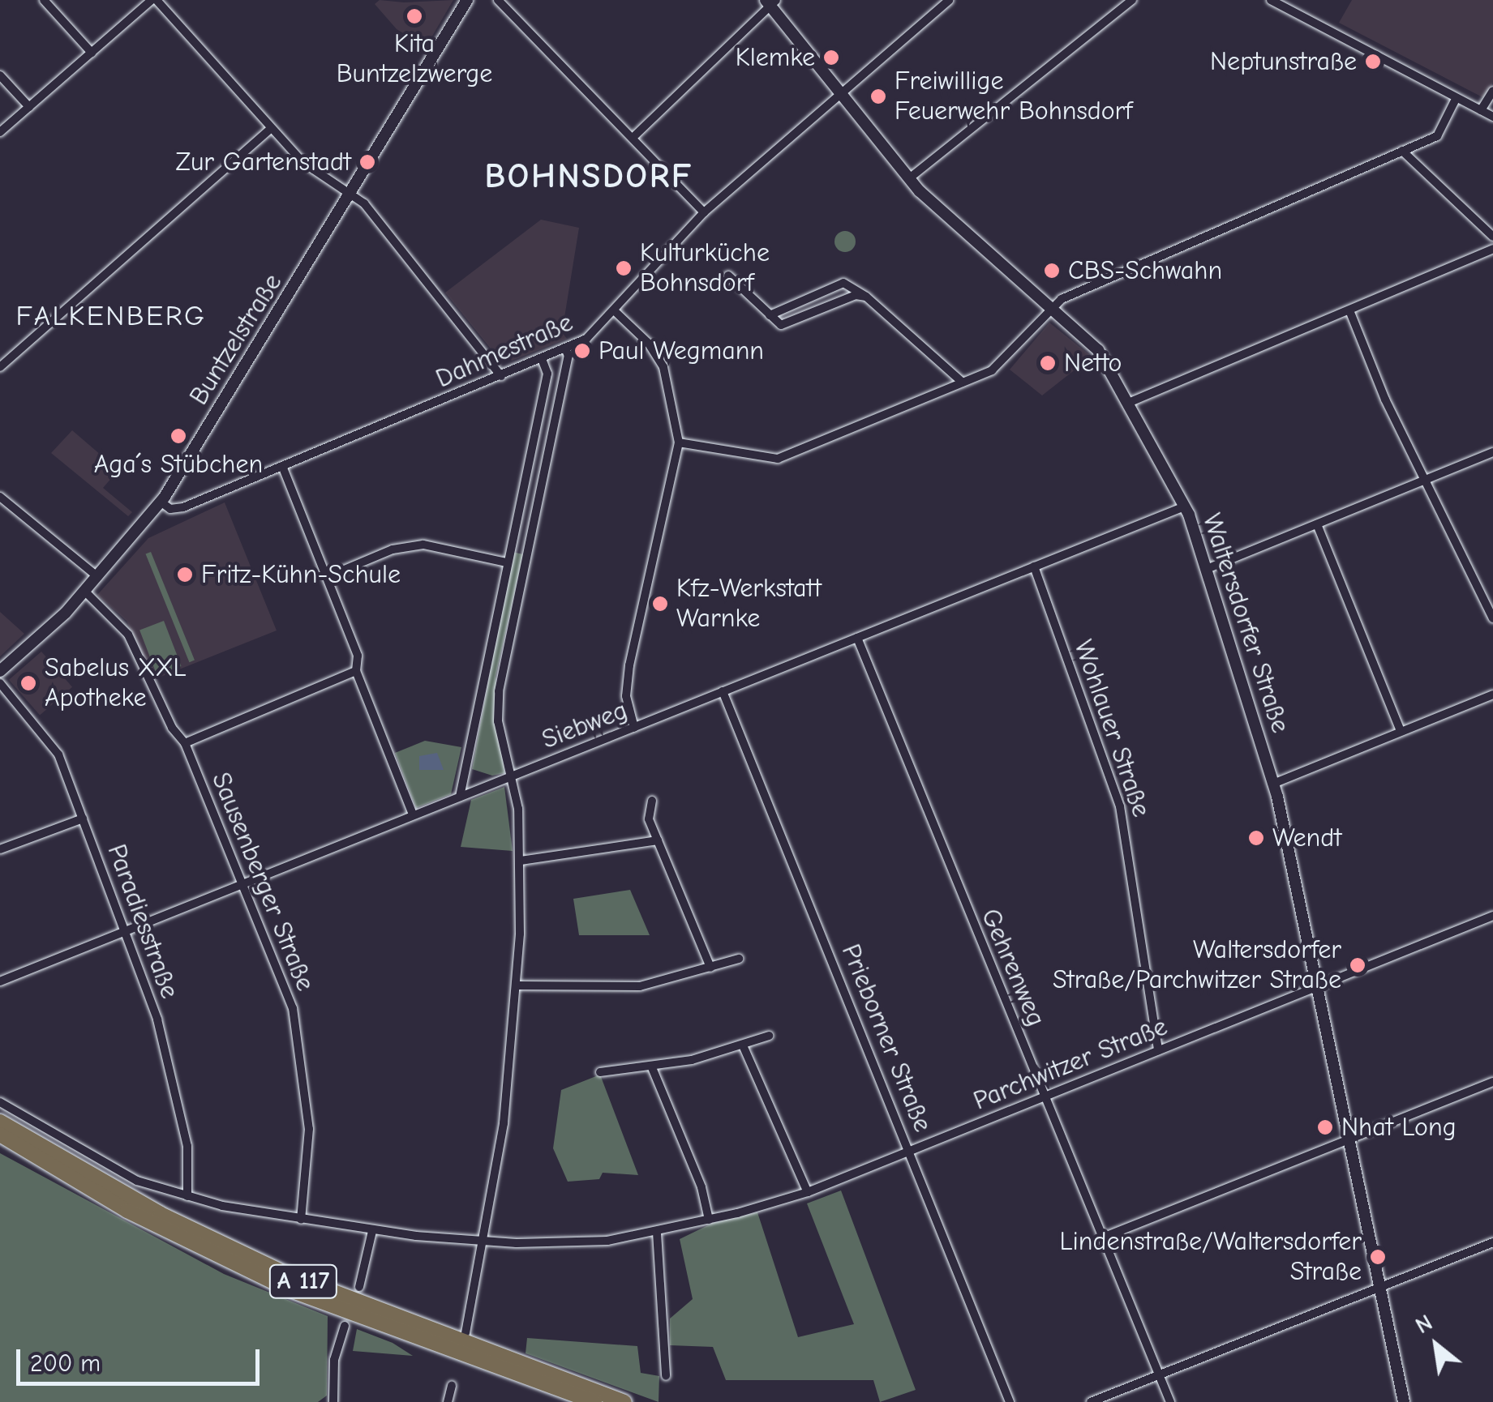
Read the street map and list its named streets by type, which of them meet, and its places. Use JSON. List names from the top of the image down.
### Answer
{
  "streets": {
    "highway": ["A 117"],
    "street": [
      "Buntzelstraße",
      "Dahmestraße",
      "Waltersdorfer Straße",
      "Siebweg",
      "Wohlauer Straße",
      "Sausenberger Straße",
      "Paradiesstraße",
      "Gehrenweg",
      "Prieborner Straße",
      "Parchwitzer Straße"
    ]
  },
  "crossings": [
    ["Buntzelstraße", "Dahmestraße"],
    ["Buntzelstraße", "Sausenberger Straße"],
    ["Dahmestraße", "Waltersdorfer Straße"],
    ["Waltersdorfer Straße", "Siebweg"],
    ["Waltersdorfer Straße", "Parchwitzer Straße"],
    ["Siebweg", "Wohlauer Straße"],
    ["Siebweg", "Sausenberger Straße"],
    ["Siebweg", "Paradiesstraße"],
    ["Siebweg", "Gehrenweg"],
    ["Siebweg", "Prieborner Straße"],
    ["Wohlauer Straße", "Parchwitzer Straße"],
    ["Sausenberger Straße", "Parchwitzer Straße"],
    ["Paradiesstraße", "Parchwitzer Straße"],
    ["Gehrenweg", "Parchwitzer Straße"],
    ["Prieborner Straße", "Parchwitzer Straße"]
  ],
  "districts": ["BOHNSDORF", "FALKENBERG"],
  "places": [
    "Kita Buntzelzwerge",
    "Klemke",
    "Neptunstraße",
    "Freiwillige Feuerwehr Bohnsdorf",
    "Zur Gartenstadt",
    "Kulturküche Bohnsdorf",
    "CBS-Schwahn",
    "Paul Wegmann",
    "Netto",
    "Aga´s Stübchen",
    "Fritz-Kühn-Schule",
    "Kfz-Werkstatt Warnke",
    "Sabelus XXL Apotheke",
    "Wendt",
    "Waltersdorfer Straße/Parchwitzer Straße",
    "Nhat Long",
    "Lindenstraße/Waltersdorfer Straße"
  ],
  "scale_bar": "200 m",
  "north": "top left"
}
